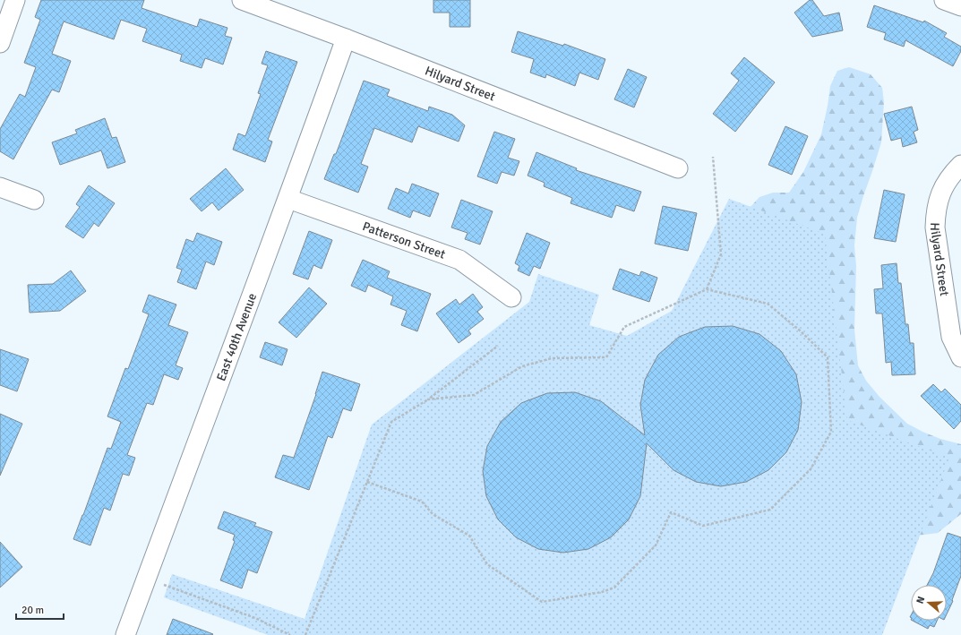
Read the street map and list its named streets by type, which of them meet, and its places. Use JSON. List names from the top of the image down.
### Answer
{
  "streets": {
    "street": ["Hilyard Street", "Patterson Street", "East 40th Avenue"]
  },
  "crossings": [
    ["Hilyard Street", "East 40th Avenue"],
    ["Patterson Street", "East 40th Avenue"]
  ],
  "scale_bar": "20 m",
  "north": "left"
}
